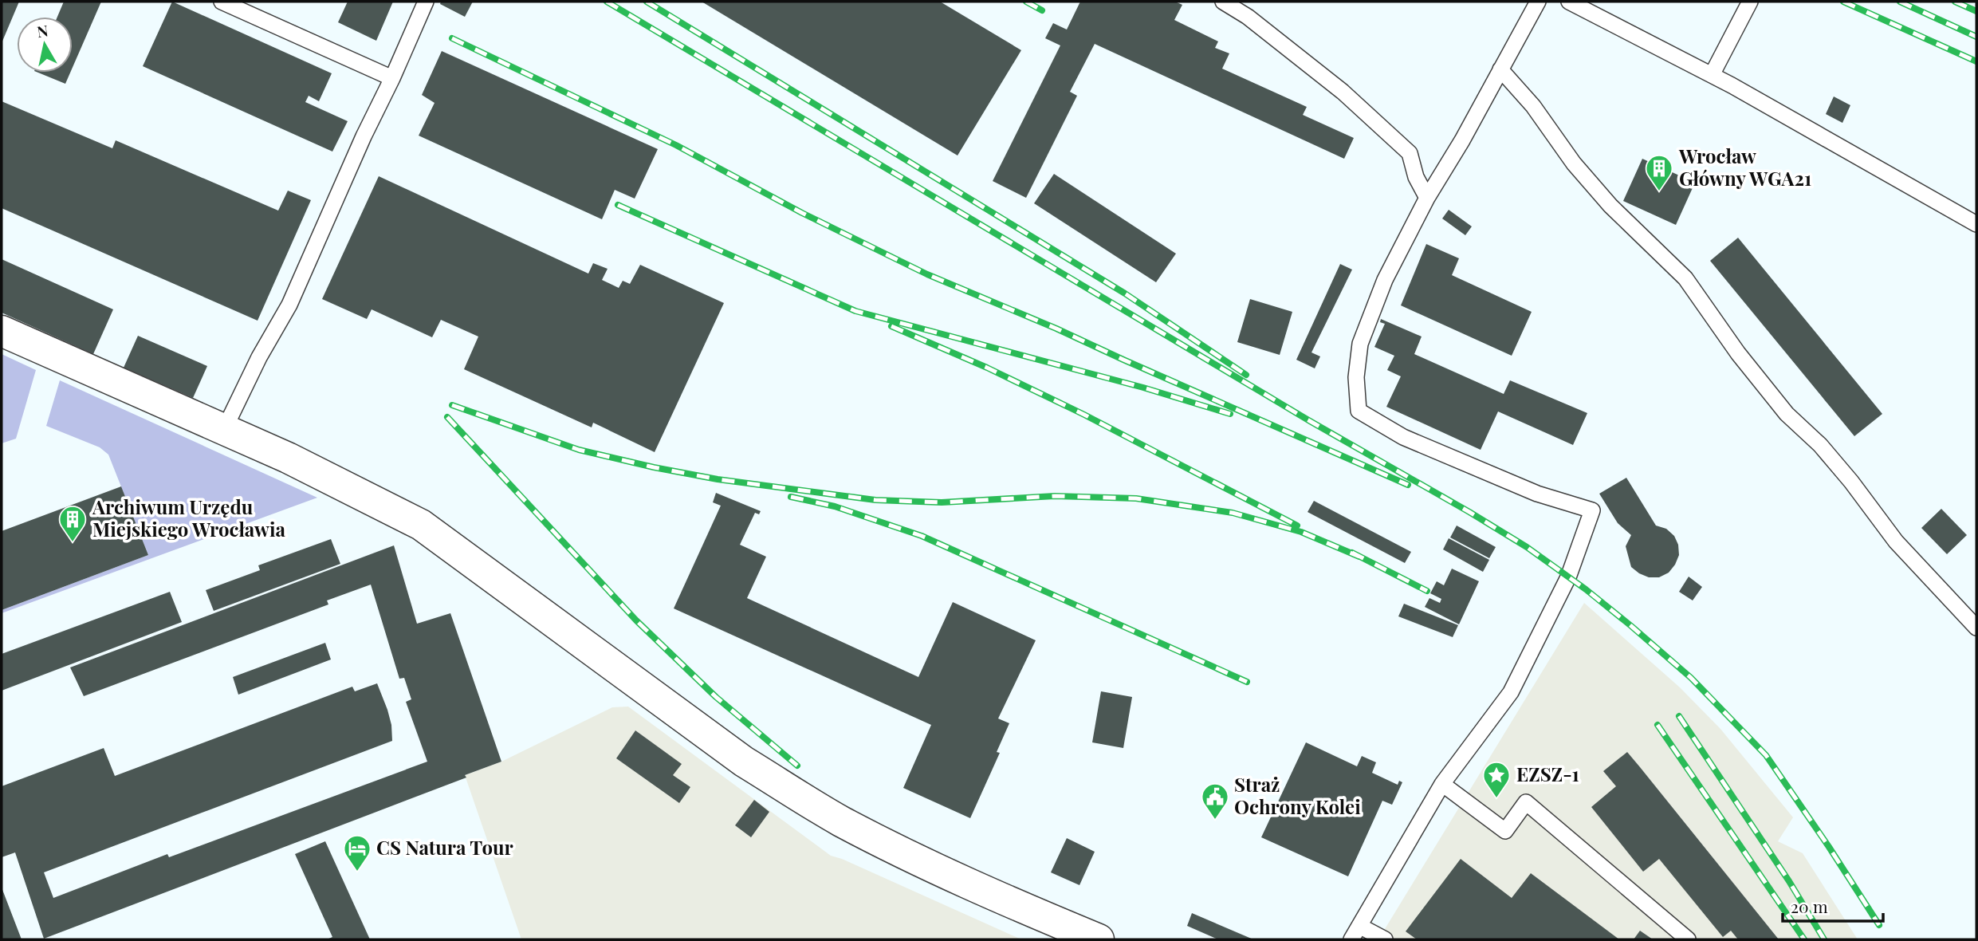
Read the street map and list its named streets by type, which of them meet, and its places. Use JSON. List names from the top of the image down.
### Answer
{
  "places": {
    "building": ["Wrocław Główny WGA21", "Archiwum Urzędu Miejskiego Wrocławia"],
    "place": ["EZSZ-1"],
    "public building": ["Straż Ochrony Kolei"],
    "hotel": ["CS Natura Tour"]
  },
  "scale_bar": "20 m",
  "north": "top"
}
